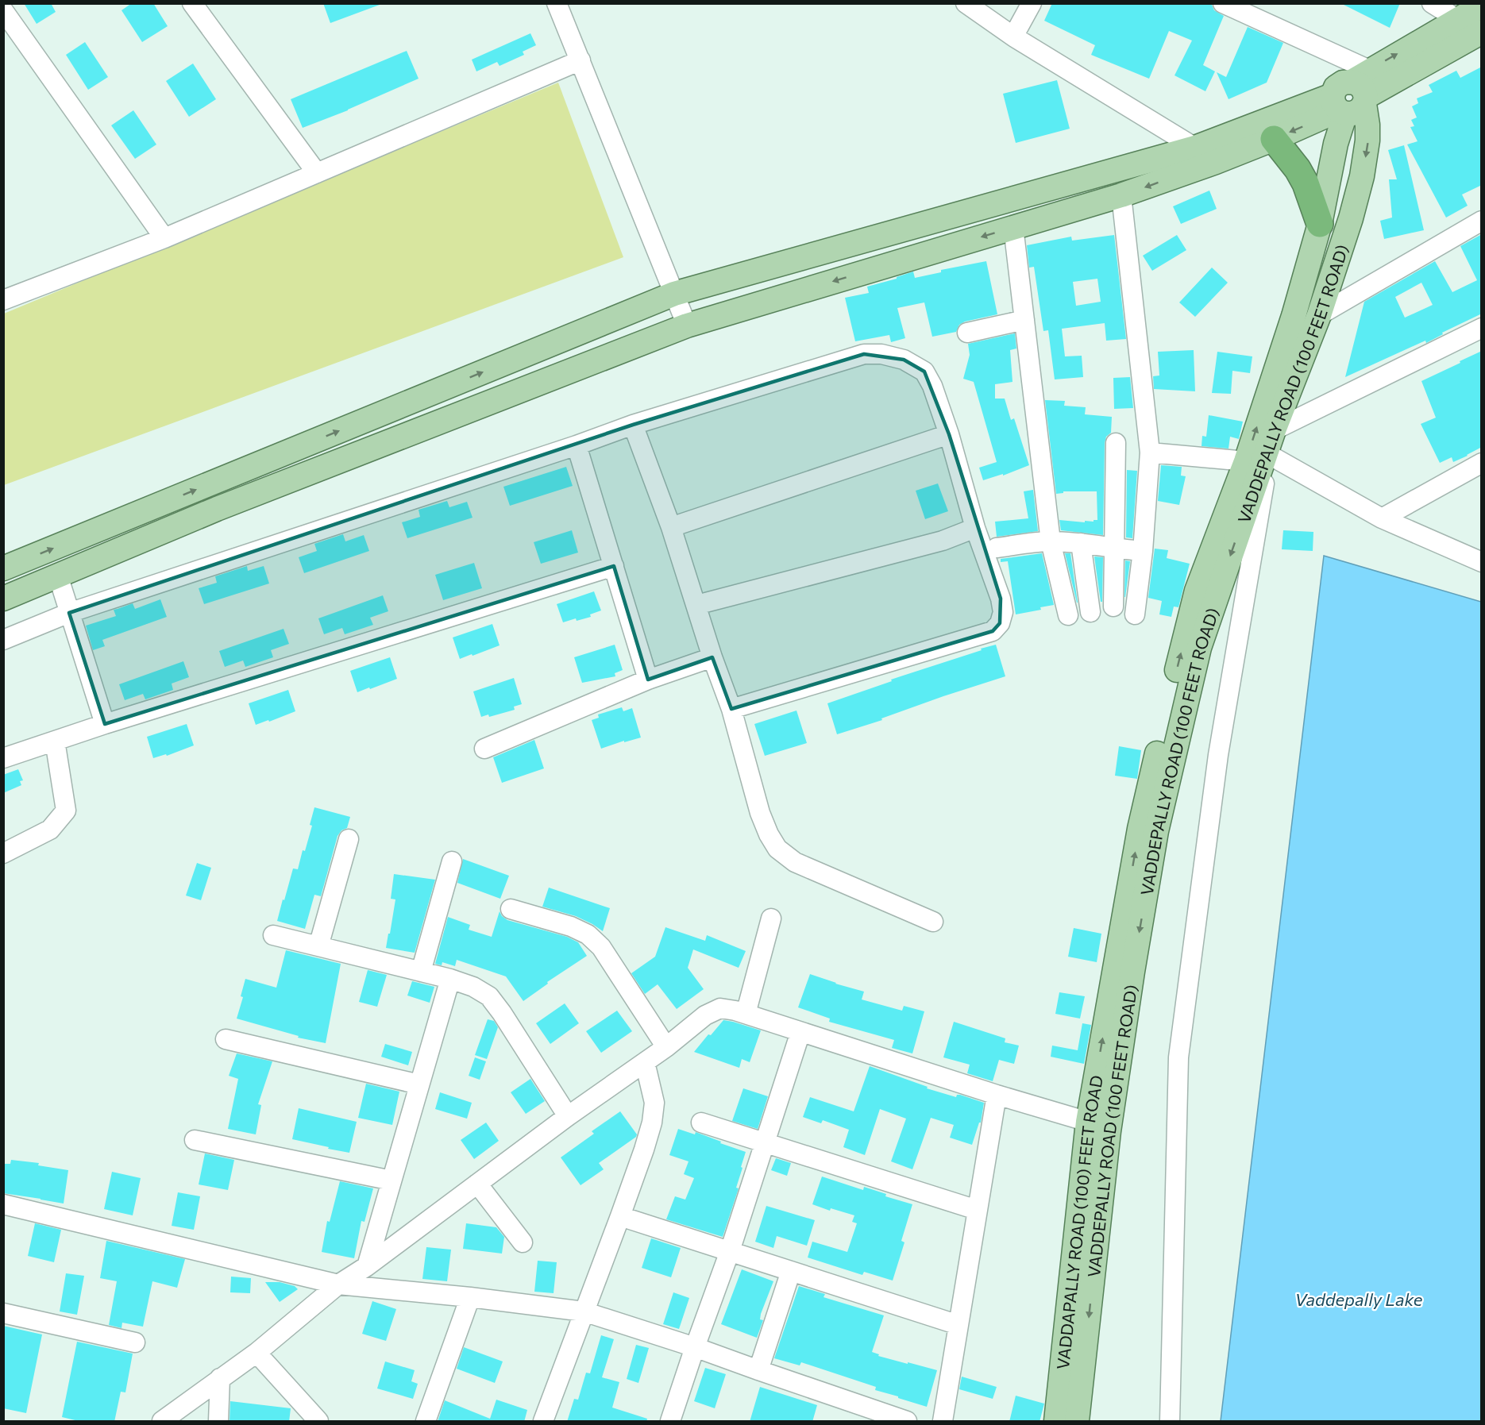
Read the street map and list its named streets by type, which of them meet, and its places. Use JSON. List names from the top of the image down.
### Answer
{
  "streets": {
    "main road": ["VADDEPALLY ROAD (100 FEET ROAD)", "VADDAPALLY ROAD (100) FEET ROAD"]
  },
  "crossings": [
    ["VADDEPALLY ROAD (100 FEET ROAD)", "VADDAPALLY ROAD (100) FEET ROAD"]
  ],
  "one_way": ["VADDEPALLY ROAD (100 FEET ROAD)", "VADDAPALLY ROAD (100) FEET ROAD"],
  "water": ["Vaddepally Lake"]
}
